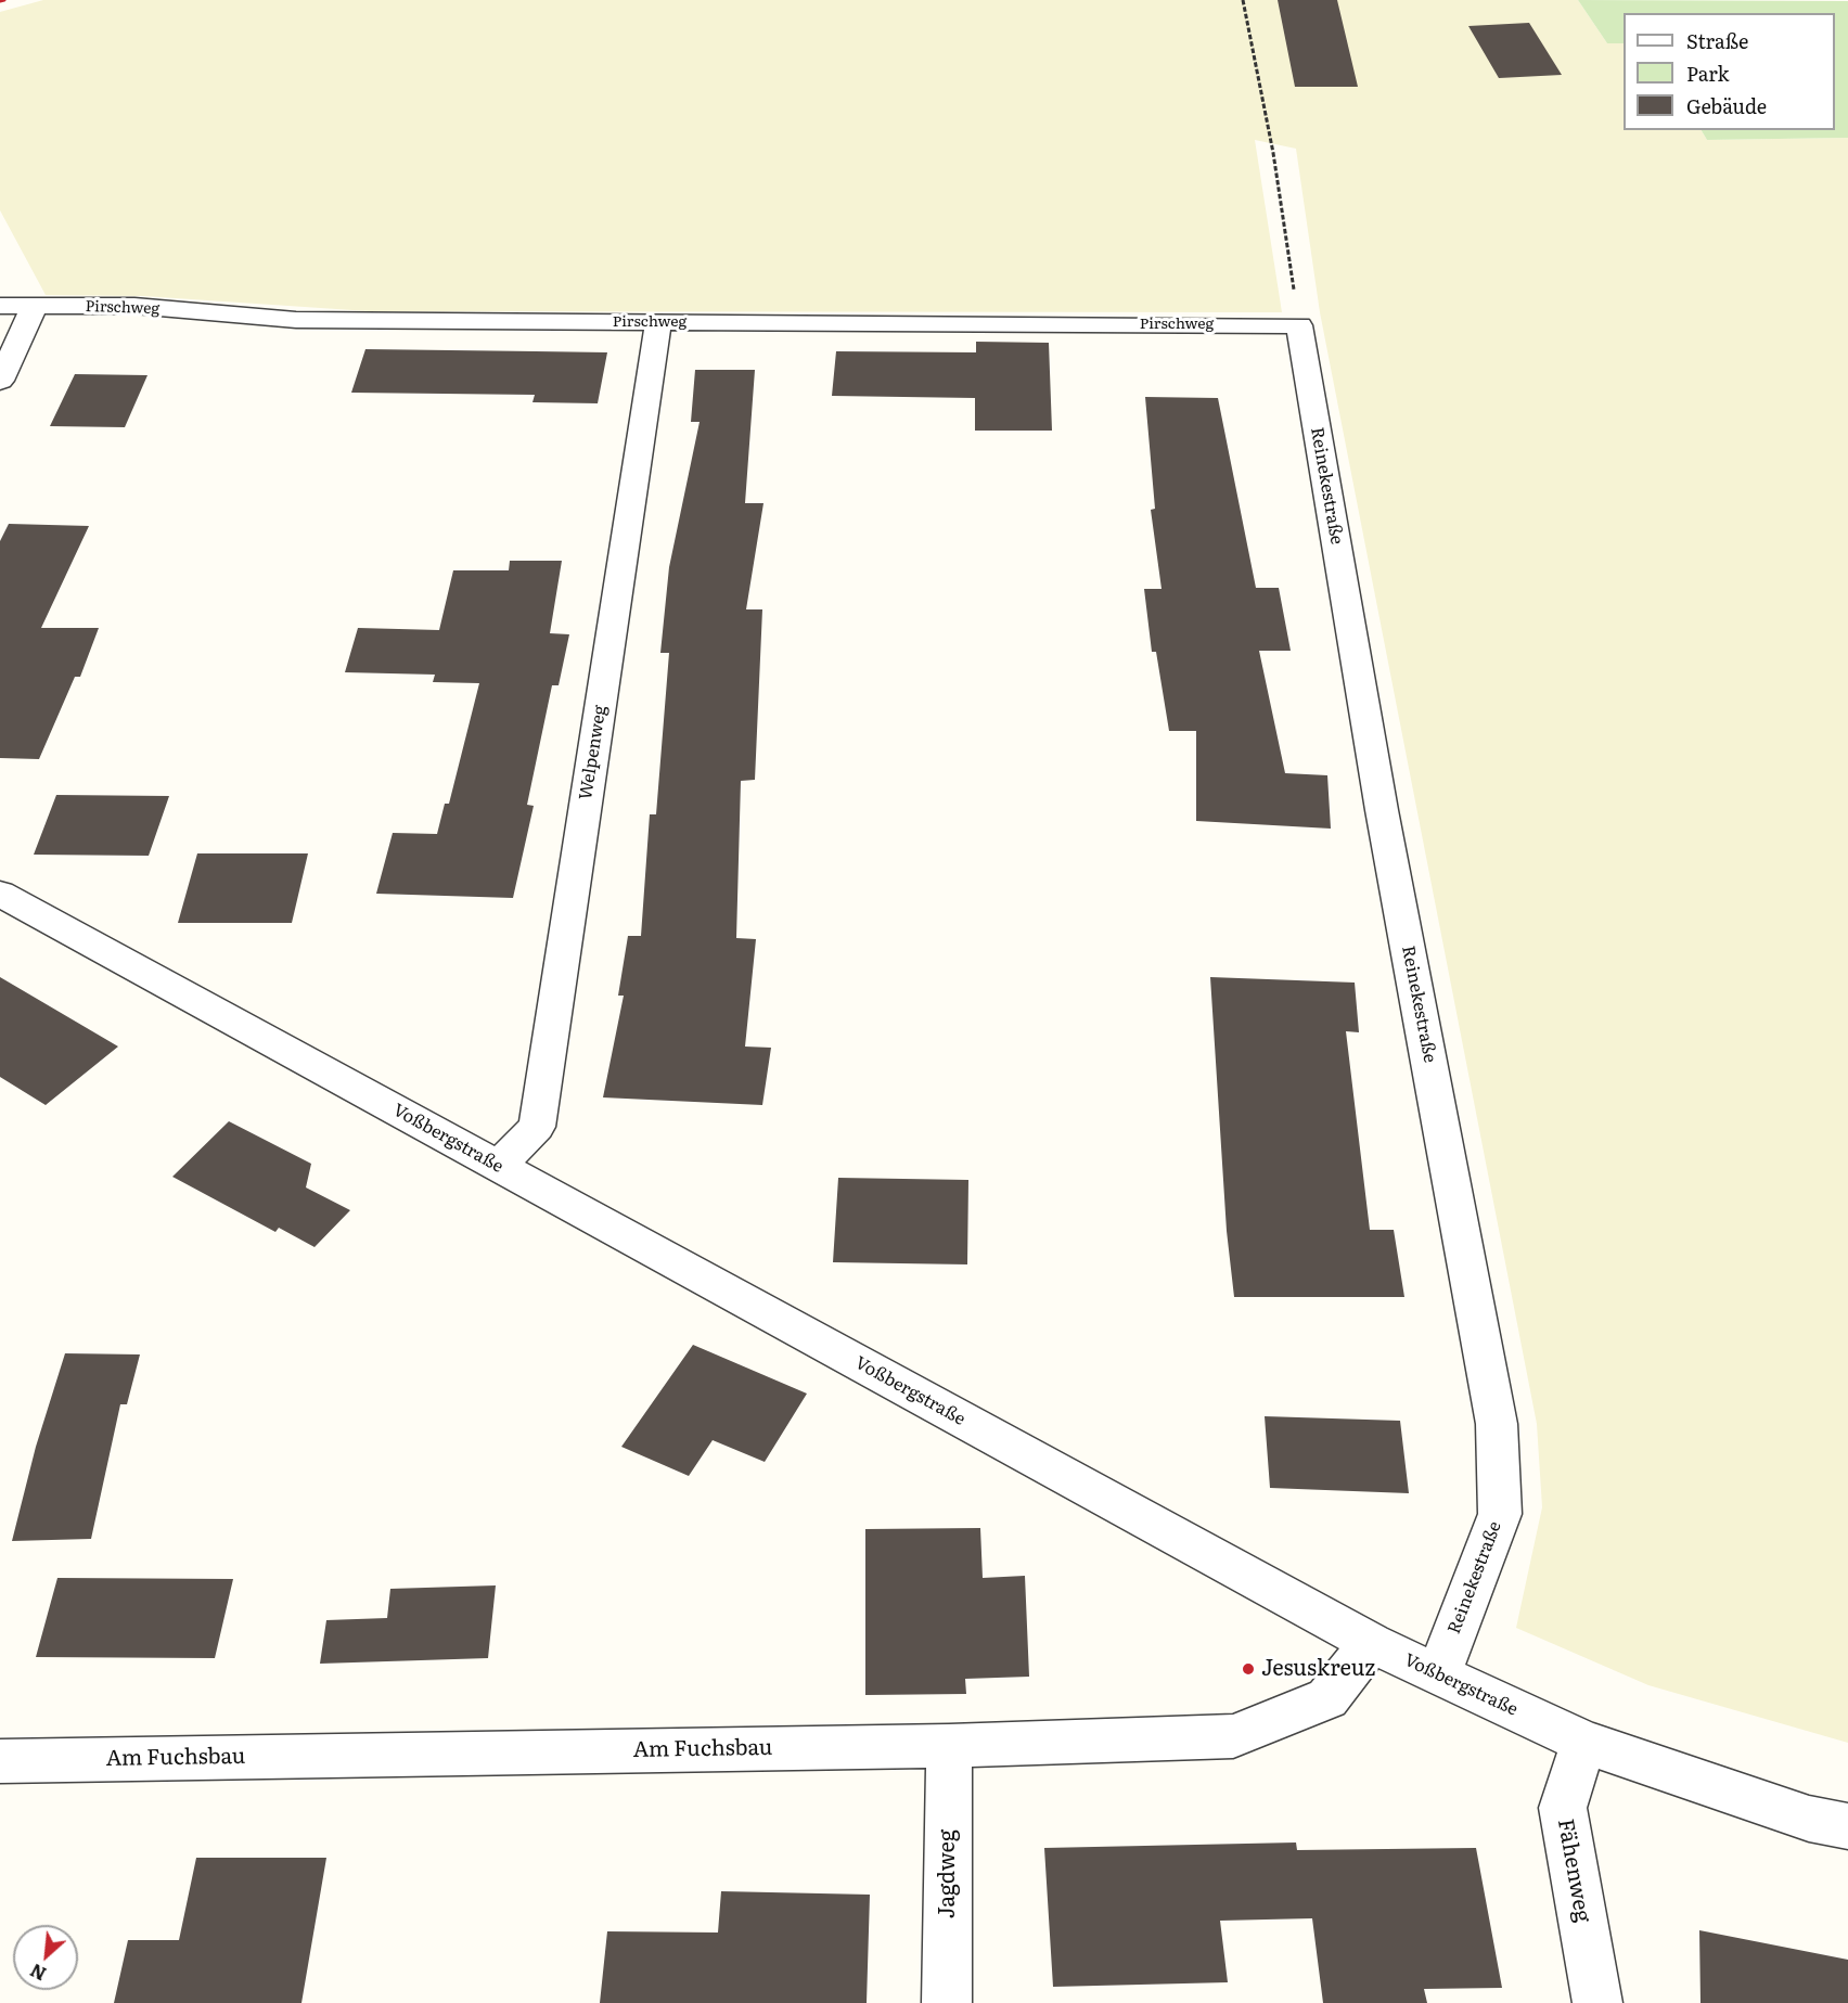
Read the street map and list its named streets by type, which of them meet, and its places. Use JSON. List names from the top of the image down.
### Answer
{
  "streets": {
    "street": [
      "Pirschweg",
      "Reinekestraße",
      "Welpenweg",
      "Voßbergstraße",
      "Am Fuchsbau",
      "Fähenweg",
      "Jagdweg"
    ]
  },
  "crossings": [
    ["Pirschweg", "Reinekestraße"],
    ["Pirschweg", "Welpenweg"],
    ["Reinekestraße", "Voßbergstraße"],
    ["Welpenweg", "Voßbergstraße"],
    ["Voßbergstraße", "Am Fuchsbau"],
    ["Voßbergstraße", "Fähenweg"],
    ["Am Fuchsbau", "Jagdweg"]
  ],
  "places": ["Jesuskreuz"],
  "legend": ["Straße", "Park", "Gebäude"],
  "north": "bottom left"
}
